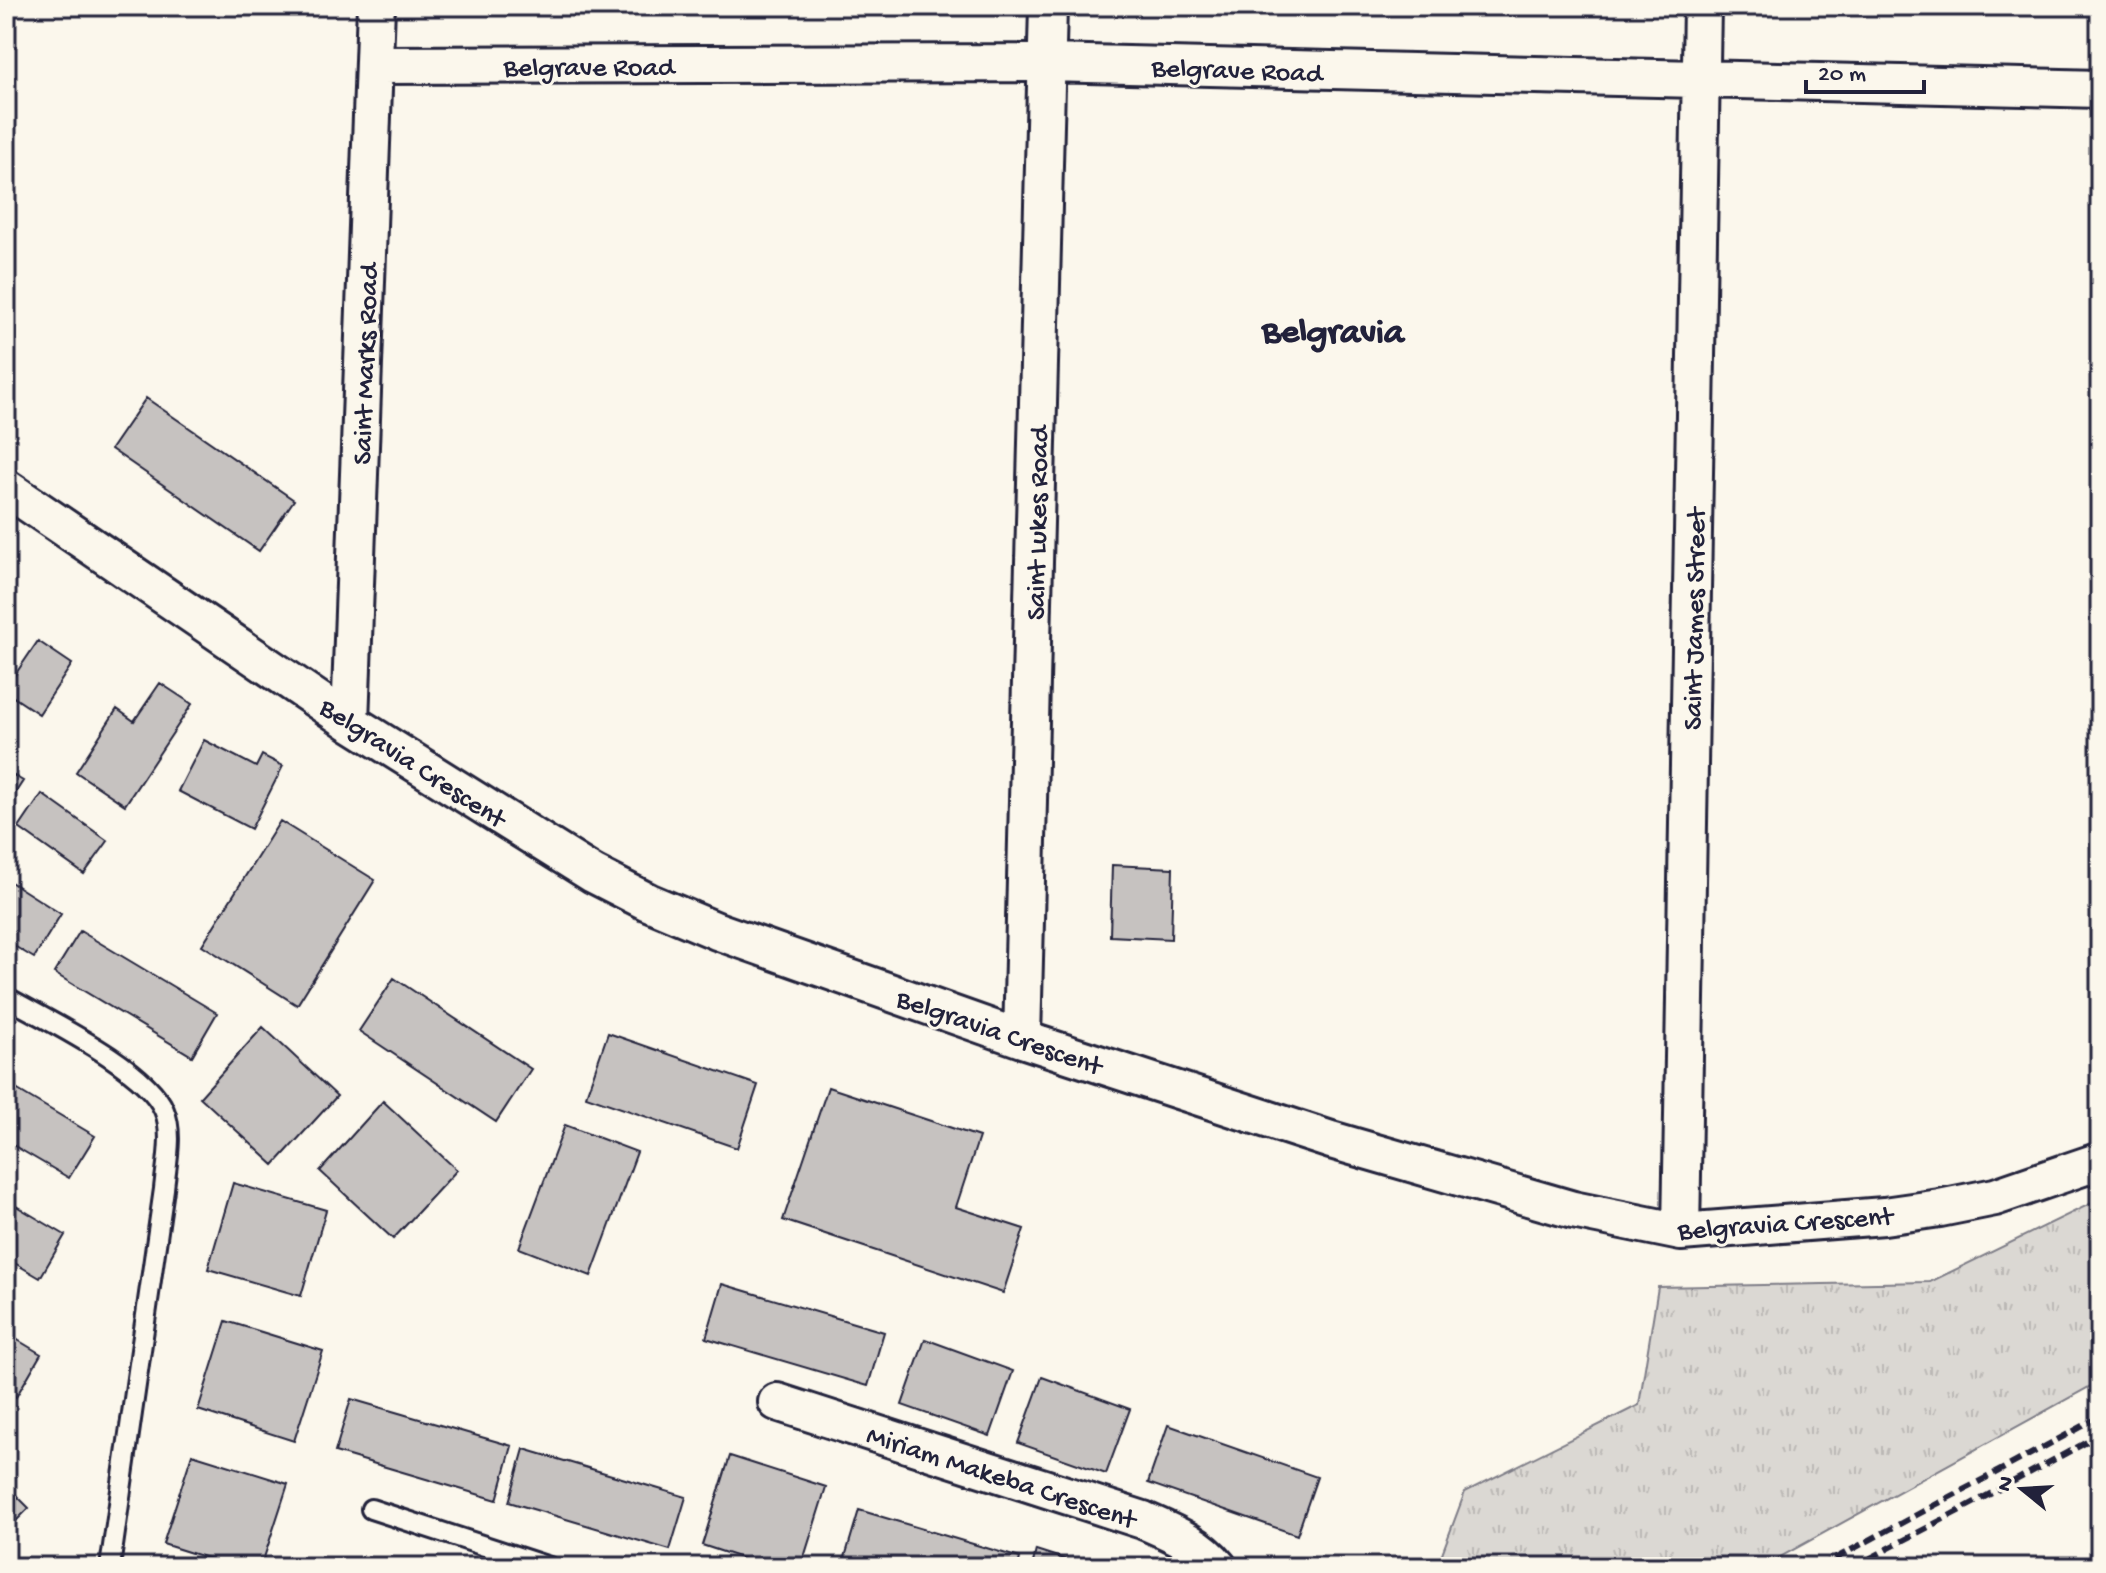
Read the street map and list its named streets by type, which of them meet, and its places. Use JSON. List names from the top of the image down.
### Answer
{
  "streets": {
    "street": [
      "Belgrave Road",
      "Saint Marks Road",
      "Saint Lukes Road",
      "Saint James Street",
      "Belgravia Crescent",
      "Miriam Makeba Crescent"
    ]
  },
  "crossings": [
    ["Belgrave Road", "Saint Marks Road"],
    ["Belgrave Road", "Saint Lukes Road"],
    ["Belgrave Road", "Saint James Street"],
    ["Saint Marks Road", "Belgravia Crescent"],
    ["Saint Lukes Road", "Belgravia Crescent"],
    ["Saint James Street", "Belgravia Crescent"]
  ],
  "districts": ["Belgravia"],
  "scale_bar": "20 m",
  "north": "left"
}
